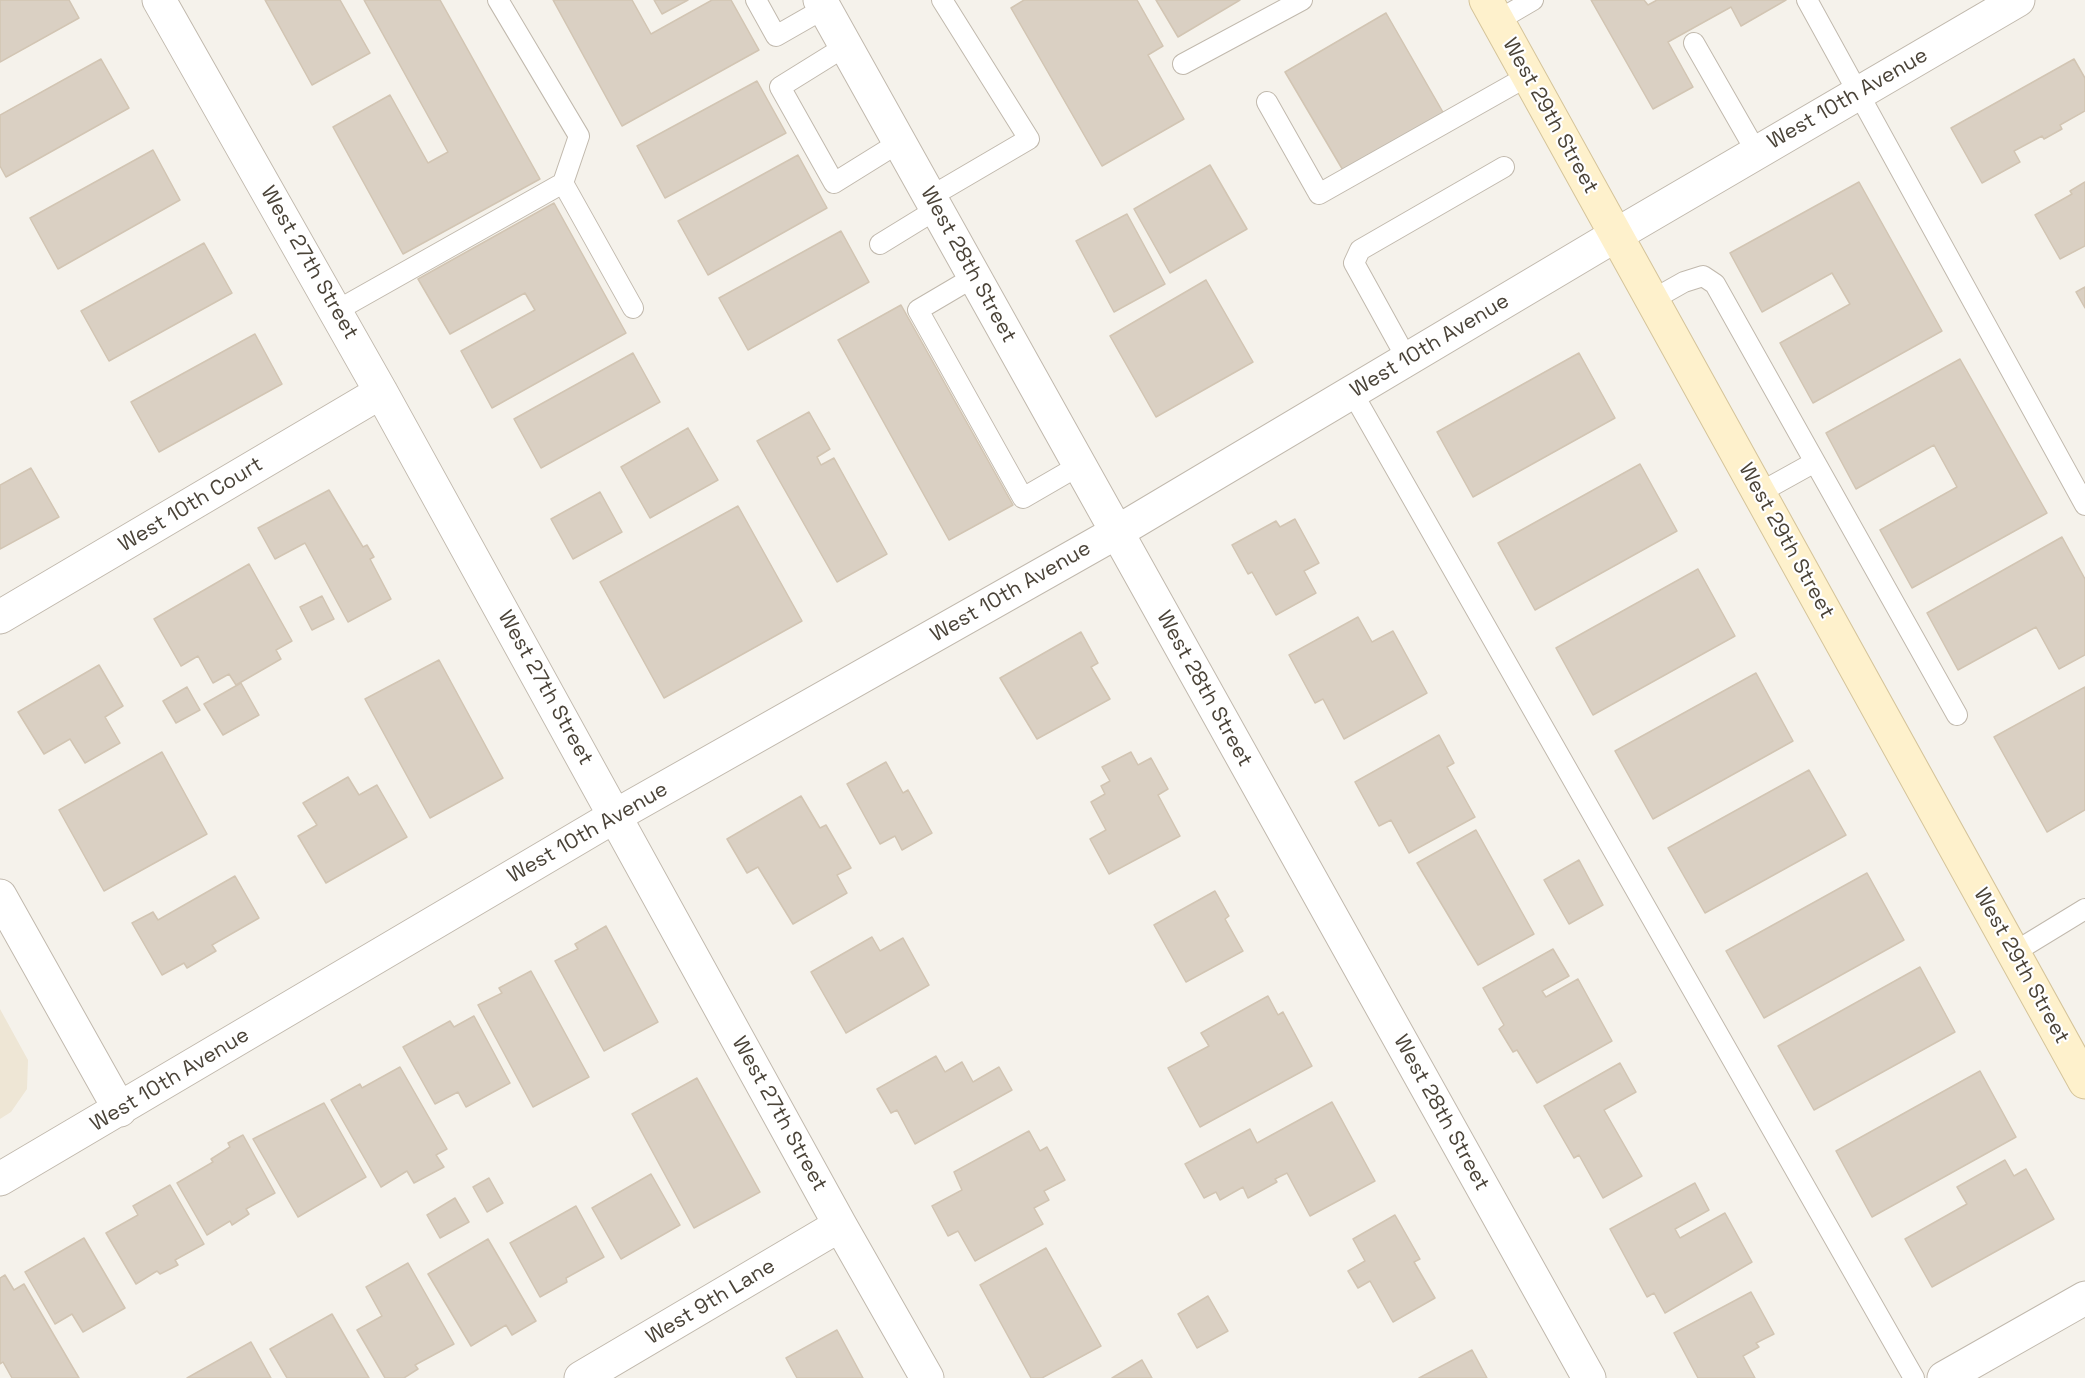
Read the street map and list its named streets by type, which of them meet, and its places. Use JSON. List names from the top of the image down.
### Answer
{
  "streets": {
    "street": [
      "West 10th Avenue",
      "West 29th Street",
      "West 27th Street",
      "West 28th Street",
      "West 10th Court",
      "West 9th Lane"
    ]
  },
  "crossings": [
    ["West 10th Avenue", "West 29th Street"],
    ["West 10th Avenue", "West 27th Street"],
    ["West 10th Avenue", "West 28th Street"],
    ["West 27th Street", "West 10th Court"],
    ["West 27th Street", "West 9th Lane"]
  ]
}
